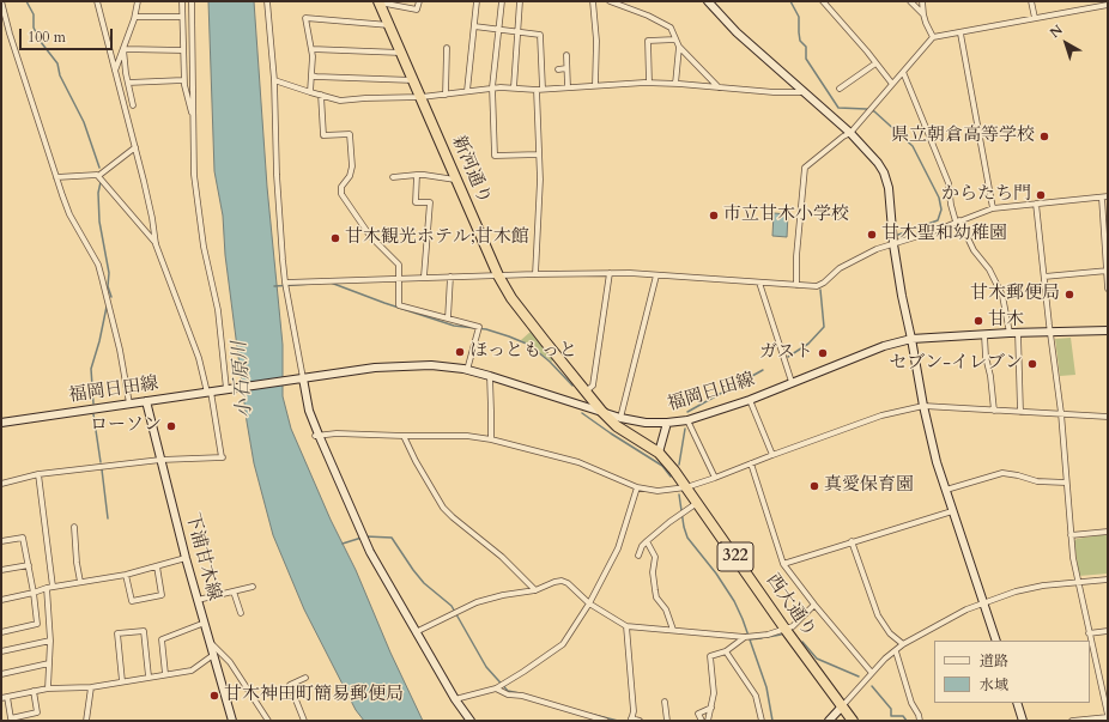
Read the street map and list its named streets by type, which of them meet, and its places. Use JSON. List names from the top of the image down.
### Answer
{
  "streets": {
    "highway": ["新河通り", "322", "西大通り"],
    "main road": ["福岡日田線", "下浦甘木線"]
  },
  "crossings": [
    ["新河通り", "福岡日田線"],
    ["新河通り", "西大通り"],
    ["福岡日田線", "下浦甘木線"],
    ["福岡日田線", "西大通り"]
  ],
  "water": ["小石原川"],
  "places": [
    "県立朝倉高等学校",
    "からたち門",
    "市立甘木小学校",
    "甘木聖和幼稚園",
    "甘木観光ホテル;甘木館",
    "甘木郵便局",
    "甘木",
    "ほっともっと",
    "ガスト",
    "セブン-イレブン",
    "ローソン",
    "真愛保育園",
    "甘木神田町簡易郵便局"
  ],
  "legend": ["道路", "水域"],
  "scale_bar": "100 m",
  "north": "top left"
}
